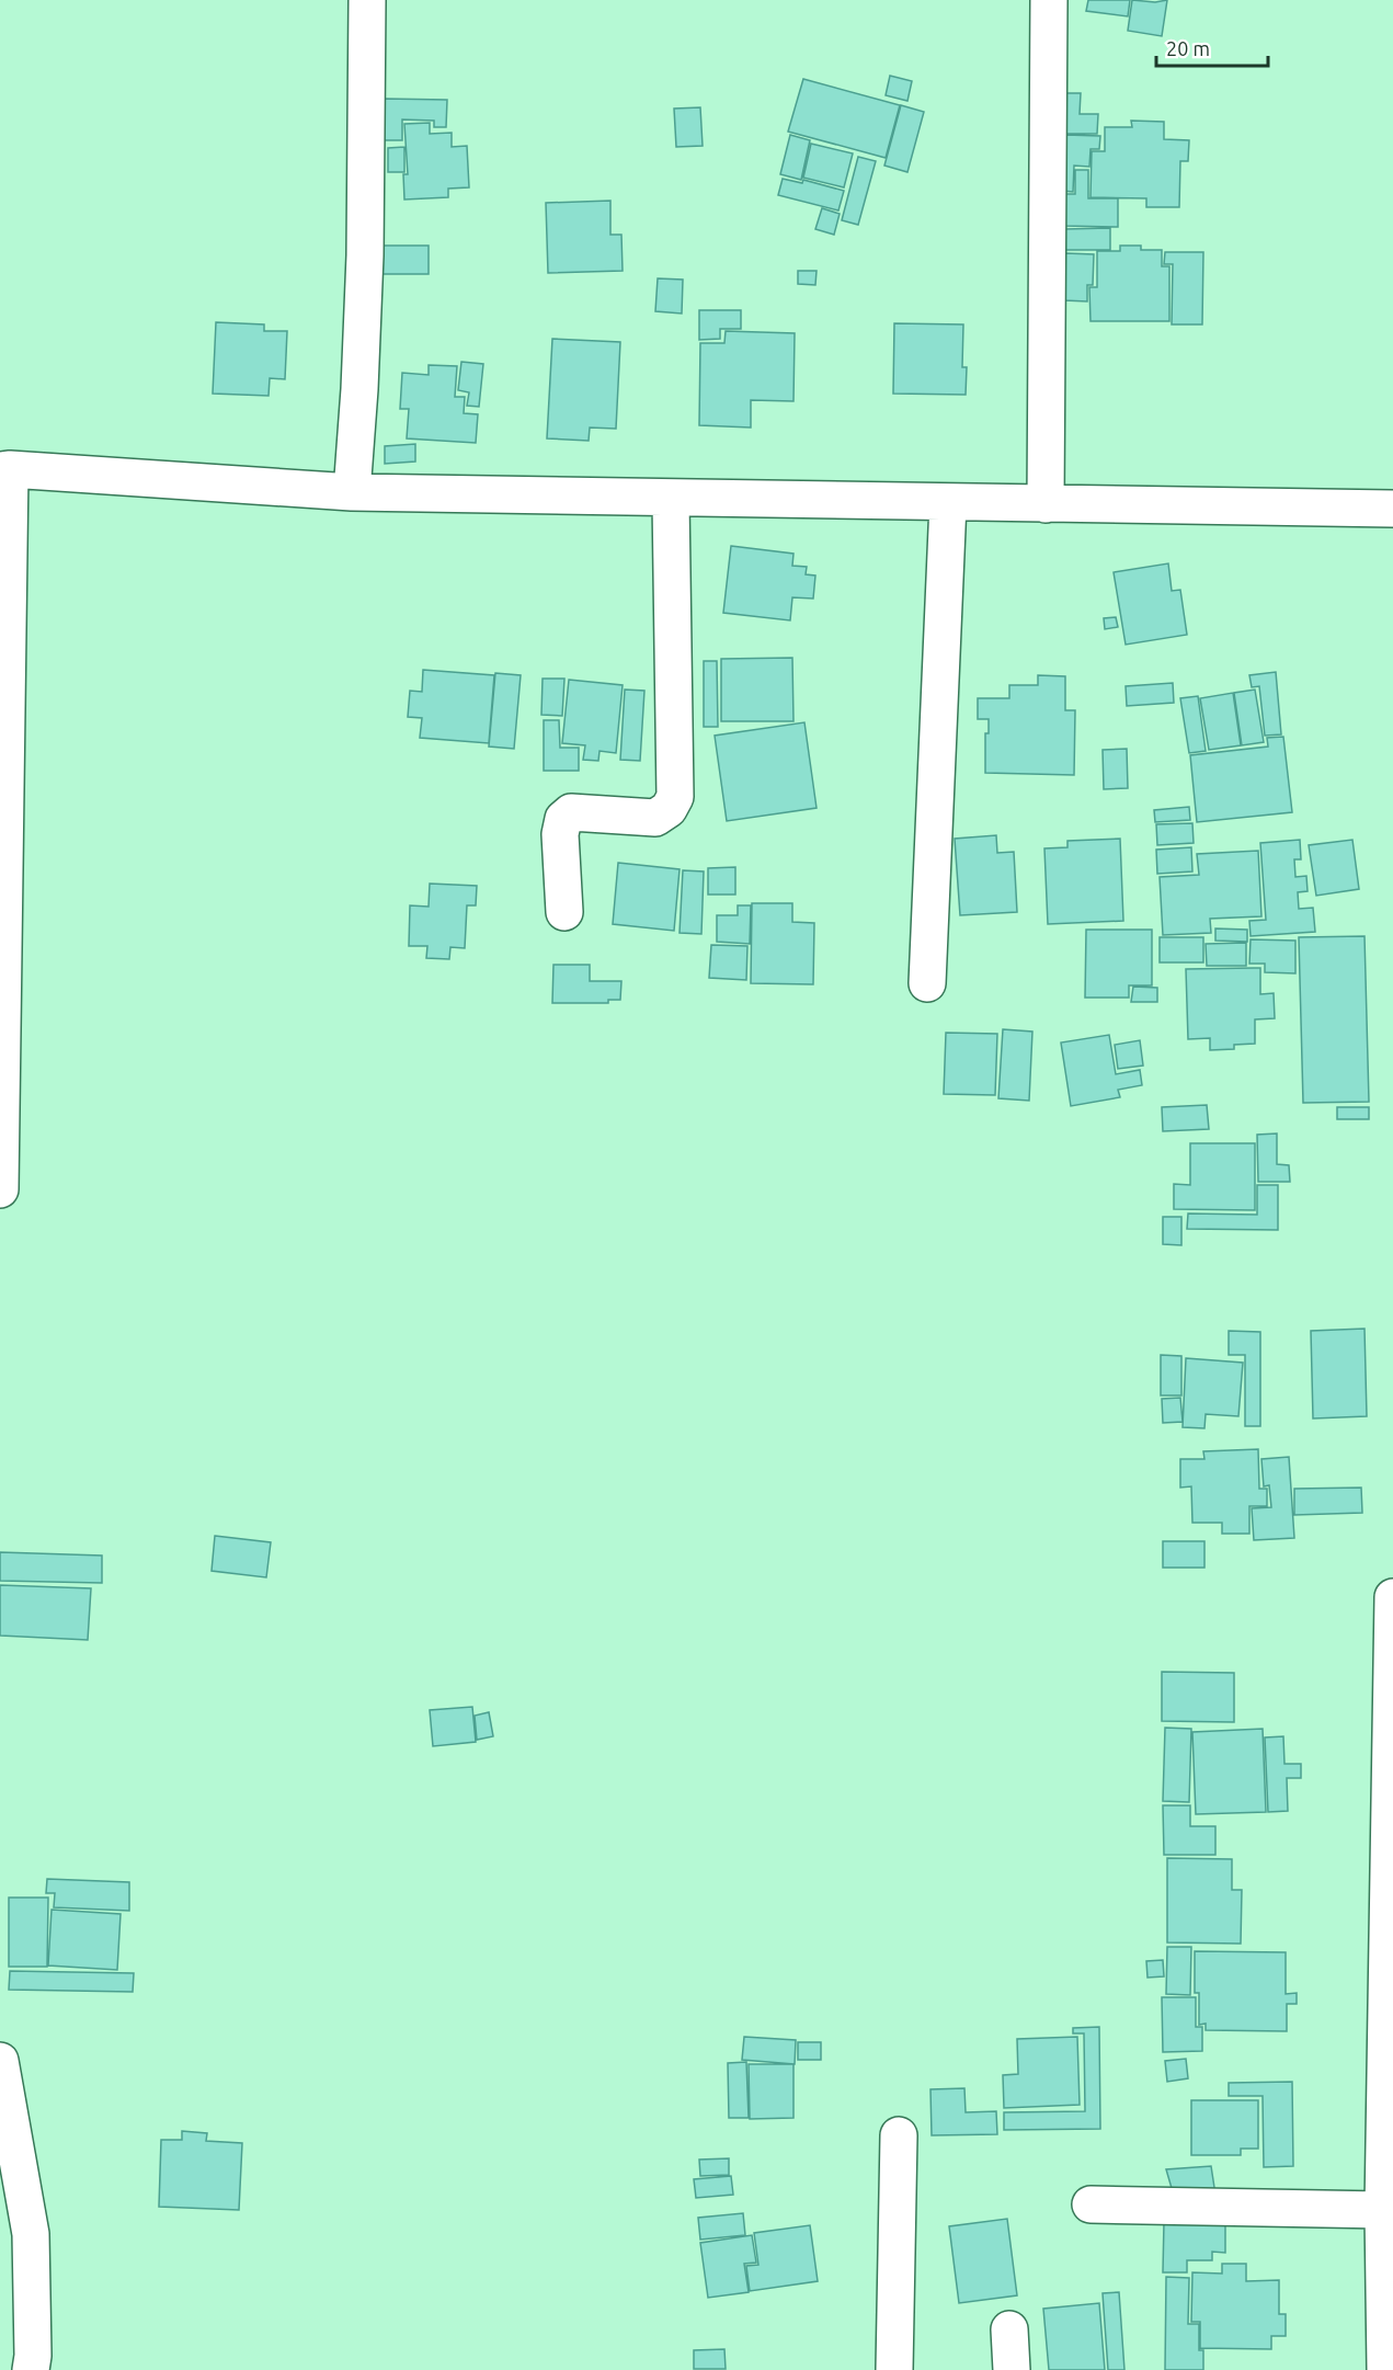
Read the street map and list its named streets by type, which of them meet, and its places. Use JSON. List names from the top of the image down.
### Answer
{
  "scale_bar": "20 m"
}
